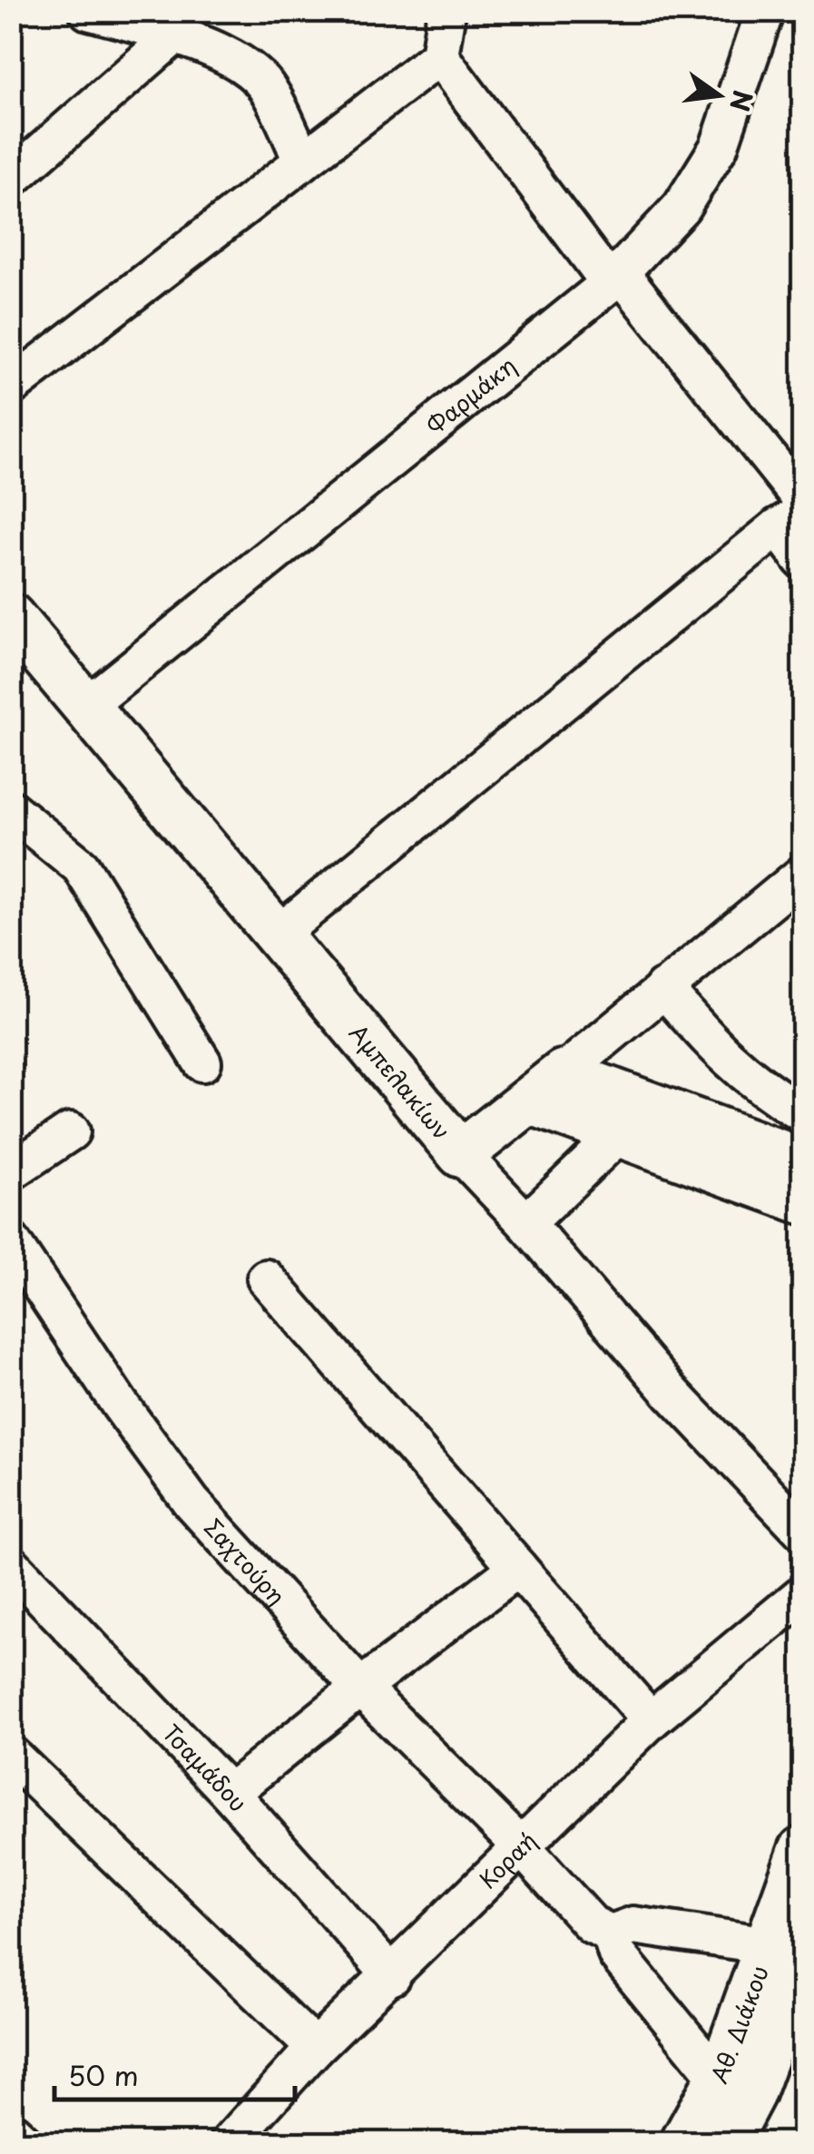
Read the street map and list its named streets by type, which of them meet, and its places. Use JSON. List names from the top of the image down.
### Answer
{
  "streets": {
    "street": [
      "Φαρμάκη",
      "Αμπελακίων",
      "Σαχτούρη",
      "Τσαμάδου",
      "Κοραή",
      "Αθ. Διάκου"
    ]
  },
  "crossings": [
    ["Φαρμάκη", "Αμπελακίων"],
    ["Σαχτούρη", "Κοραή"],
    ["Τσαμάδου", "Κοραή"]
  ],
  "scale_bar": "50 m",
  "north": "right"
}
